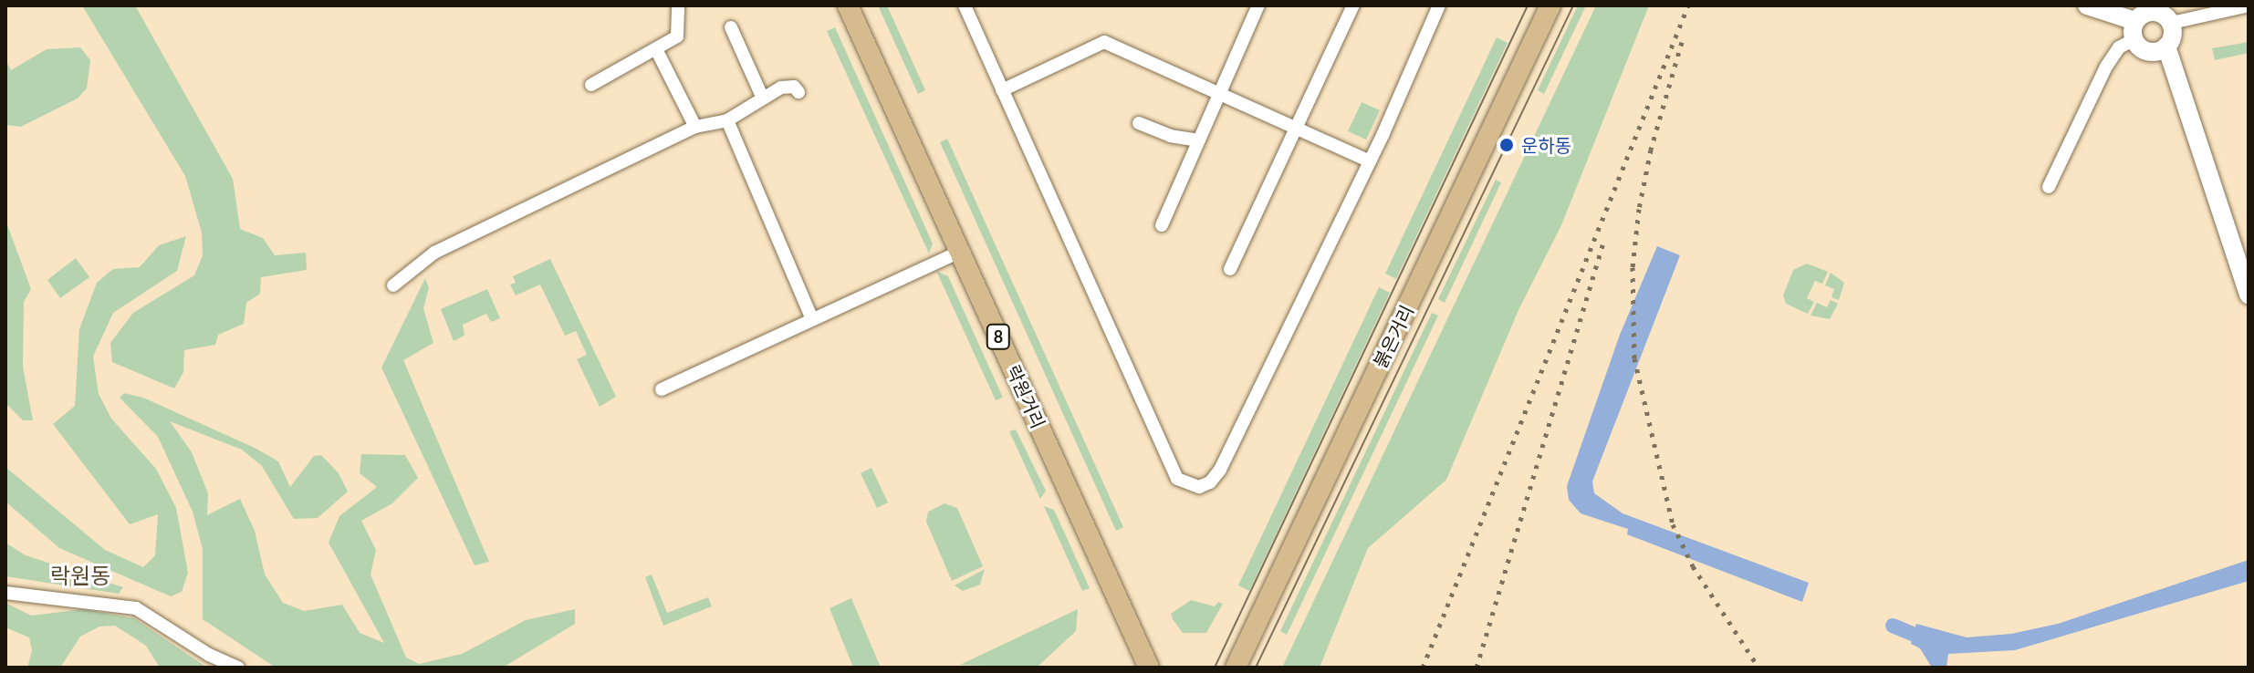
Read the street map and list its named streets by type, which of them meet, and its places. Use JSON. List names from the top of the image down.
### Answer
{
  "streets": {
    "main road": ["8", "붉은거리", "락원거리"]
  },
  "districts": ["락원동"],
  "places": ["운하동"]
}
